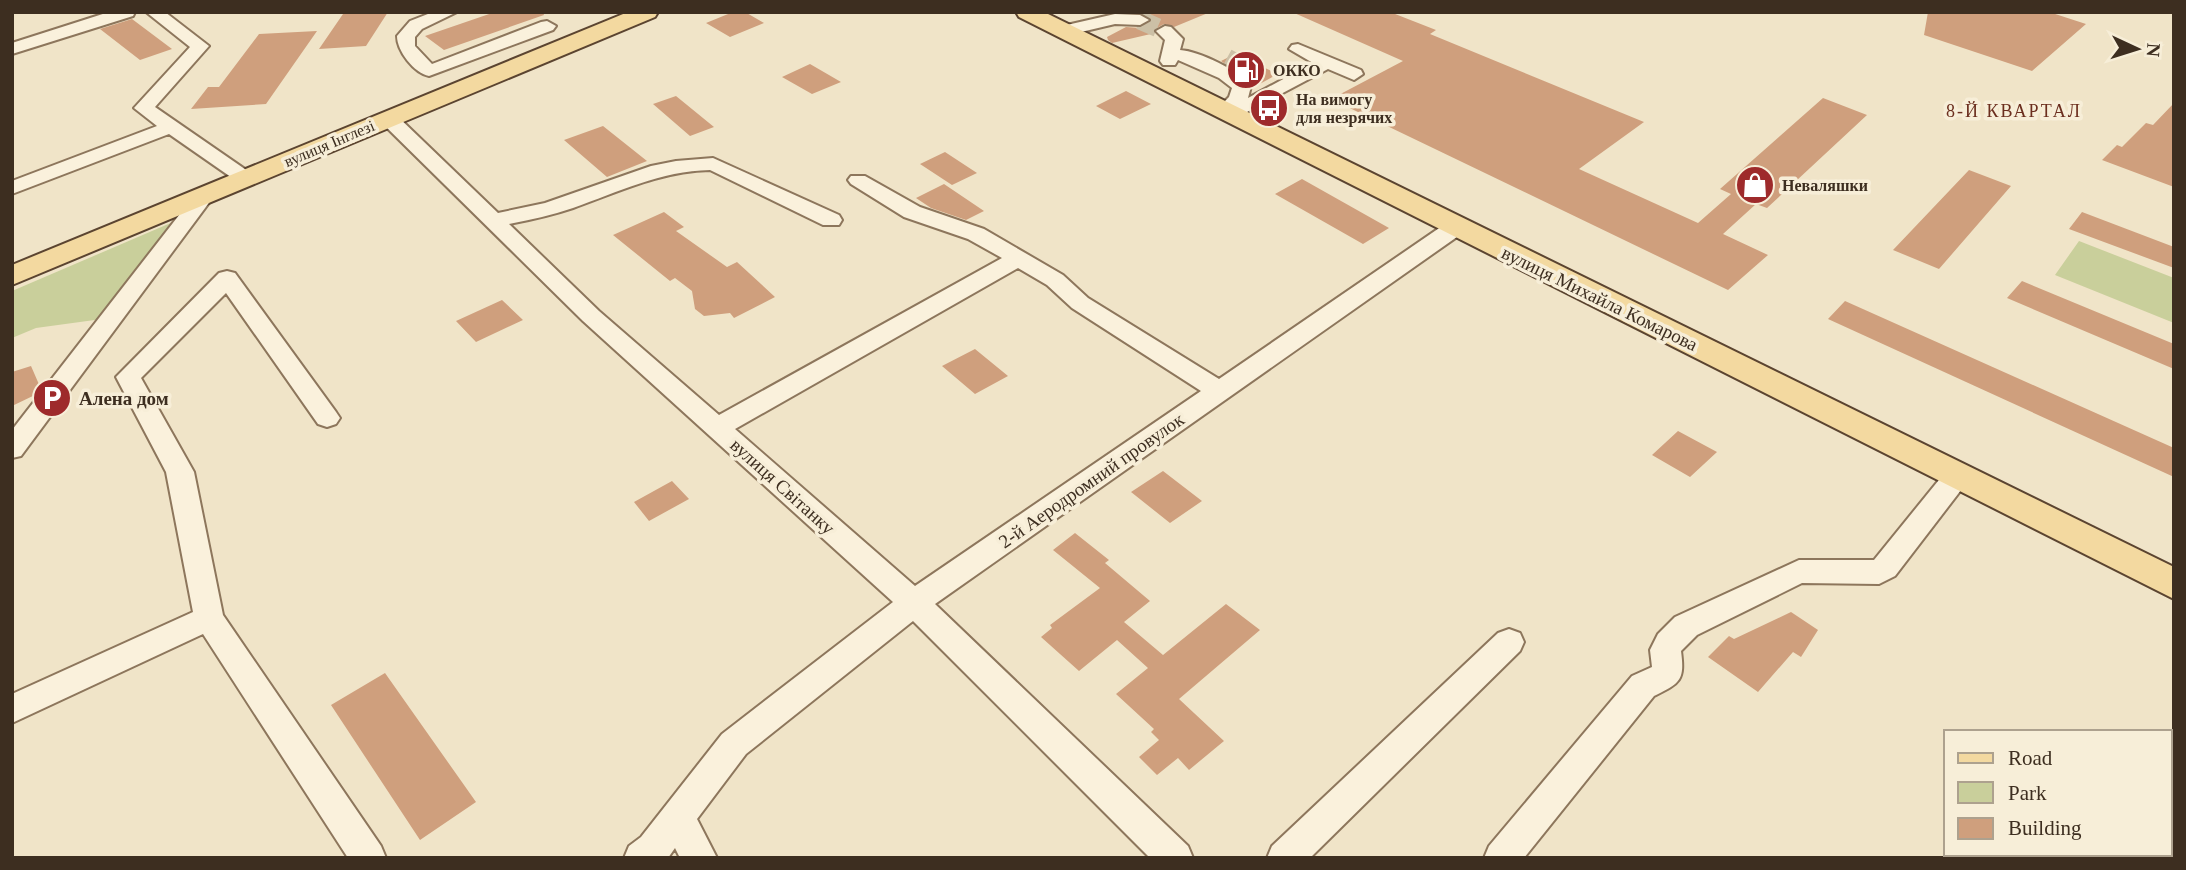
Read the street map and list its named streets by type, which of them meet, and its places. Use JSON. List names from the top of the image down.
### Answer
{
  "streets": {
    "main road": ["вулиця Інглезі", "вулиця Михайла Комарова"],
    "street": ["2-й Аеродромний провулок", "вулиця Світанку"]
  },
  "crossings": [
    ["вулиця Інглезі", "вулиця Світанку"],
    ["вулиця Михайла Комарова", "2-й Аеродромний провулок"],
    ["2-й Аеродромний провулок", "вулиця Світанку"]
  ],
  "districts": ["8-Й КВАРТАЛ"],
  "places": {
    "fuel station": ["ОККО"],
    "bus stop": ["На вимогу для незрячих"],
    "shop": ["Неваляшки"],
    "parking": ["Алена дом"]
  },
  "legend": ["Road", "Park", "Building"],
  "north": "right"
}
